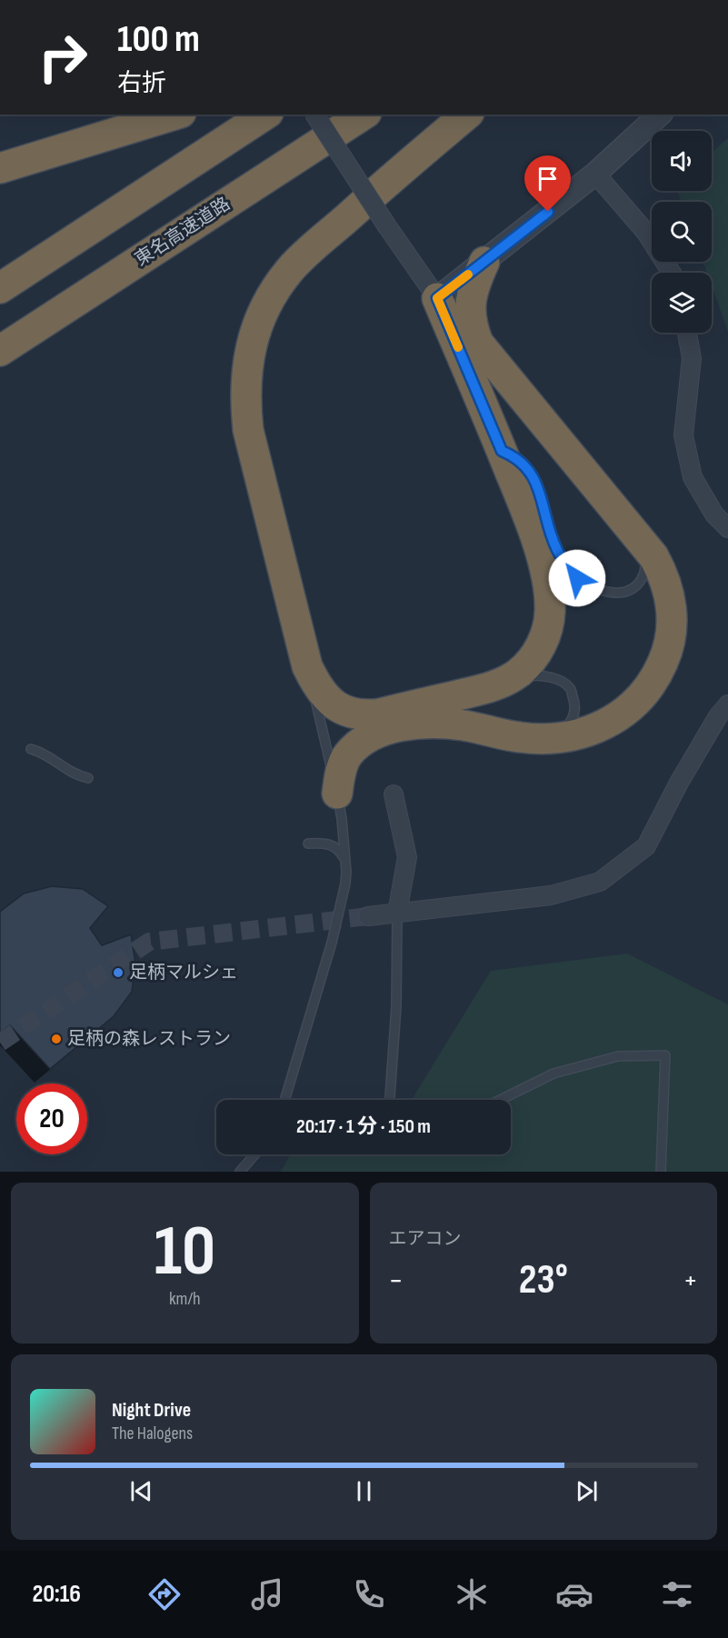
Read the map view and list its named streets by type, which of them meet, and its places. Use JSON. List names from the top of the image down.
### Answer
{
  "streets": {
    "highway": ["東名高速道路"]
  },
  "places": ["足柄マルシェ", "足柄の森レストラン"],
  "page": {
    "turn": ["100 m", "右折"],
    "limit": "20",
    "trip": "20:17 · 1 分 · 150 m",
    "tile": [
      ["10", "km/h"],
      "エアコン"
    ],
    "heat": ["−", "23°", "+"],
    "song": ["Night Drive", "The Halogens"],
    "tabs": "20:16"
  }
}
